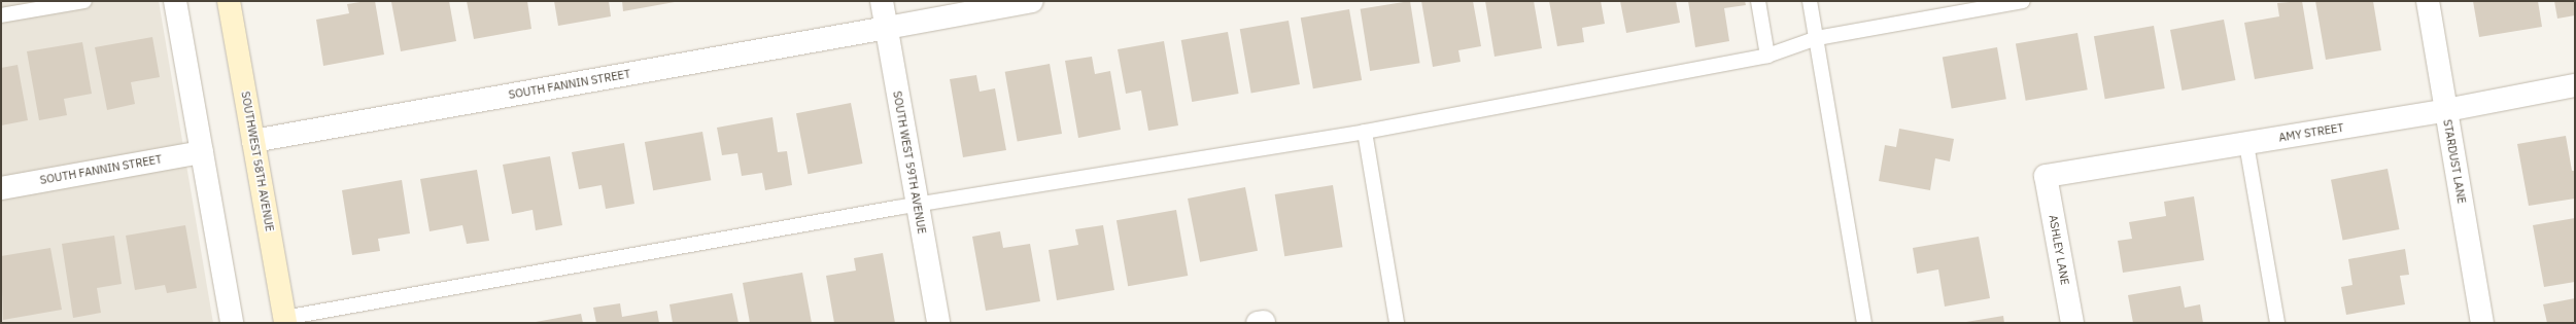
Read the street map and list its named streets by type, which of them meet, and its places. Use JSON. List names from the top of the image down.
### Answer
{
  "streets": {
    "main road": ["SOUTHWEST 58TH AVENUE"],
    "street": [
      "SOUTH FANNIN STREET",
      "AMY STREET",
      "STARDUST LANE",
      "SOUTH WEST 59TH AVENUE",
      "ASHLEY LANE"
    ]
  },
  "crossings": [
    ["SOUTH FANNIN STREET", "SOUTHWEST 58TH AVENUE"],
    ["SOUTH FANNIN STREET", "SOUTH WEST 59TH AVENUE"],
    ["AMY STREET", "STARDUST LANE"],
    ["AMY STREET", "ASHLEY LANE"]
  ]
}
